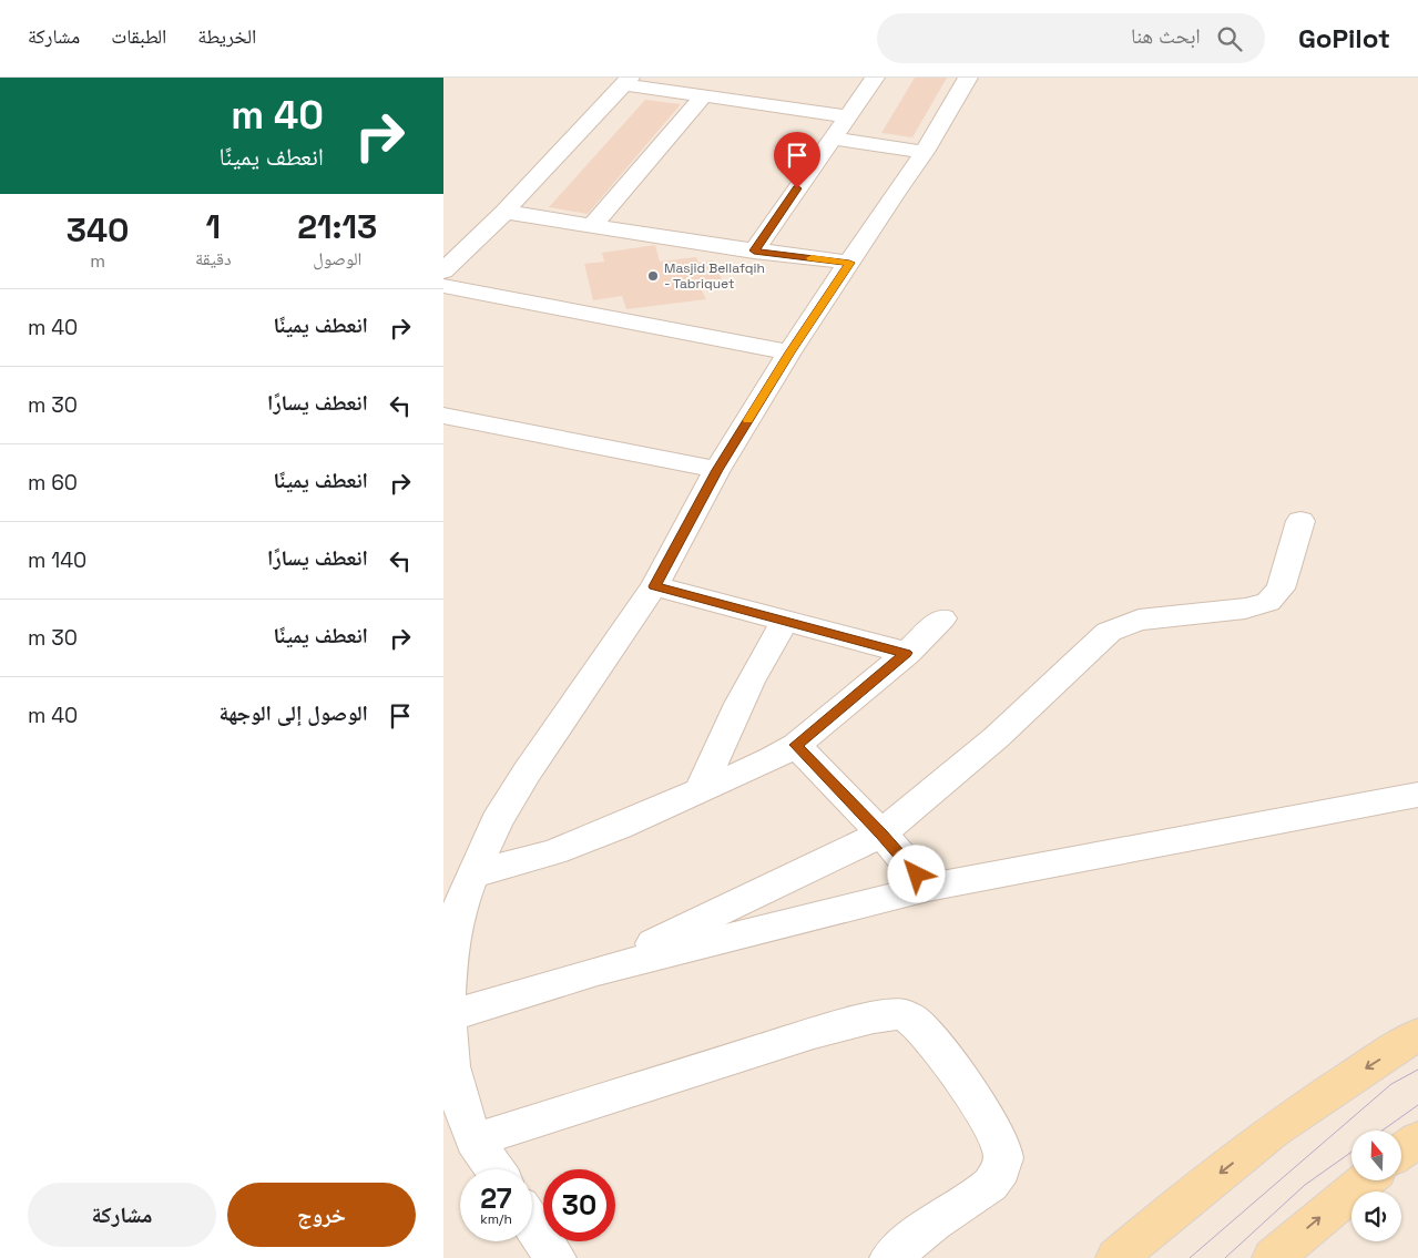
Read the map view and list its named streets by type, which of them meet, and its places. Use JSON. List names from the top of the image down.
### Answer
{
  "places": ["Masjid Bellafqih - Tabriquet"],
  "north": "top",
  "page": {
    "header": "GoPilot",
    "search": "ابحث هنا",
    "nav": ["الخريطة", "الطبقات", "مشاركة"],
    "turn": ["40 m", "انعطف يمينًا"],
    "eta": [
      "21:13",
      "الوصول",
      "1",
      "دقيقة",
      "340",
      "m"
    ],
    "list": [
      {
        "name": "انعطف يمينًا",
        "value": "40 m"
      },
      {
        "name": "انعطف يسارًا",
        "value": "30 m"
      },
      {
        "name": "انعطف يمينًا",
        "value": "60 m"
      },
      {
        "name": "انعطف يسارًا",
        "value": "140 m"
      },
      {
        "name": "انعطف يمينًا",
        "value": "30 m"
      },
      {
        "name": "الوصول إلى الوجهة",
        "value": "40 m"
      }
    ],
    "speed": "27 km/h",
    "limit": "30",
    "buttons": ["خروج", "مشاركة"]
  }
}
